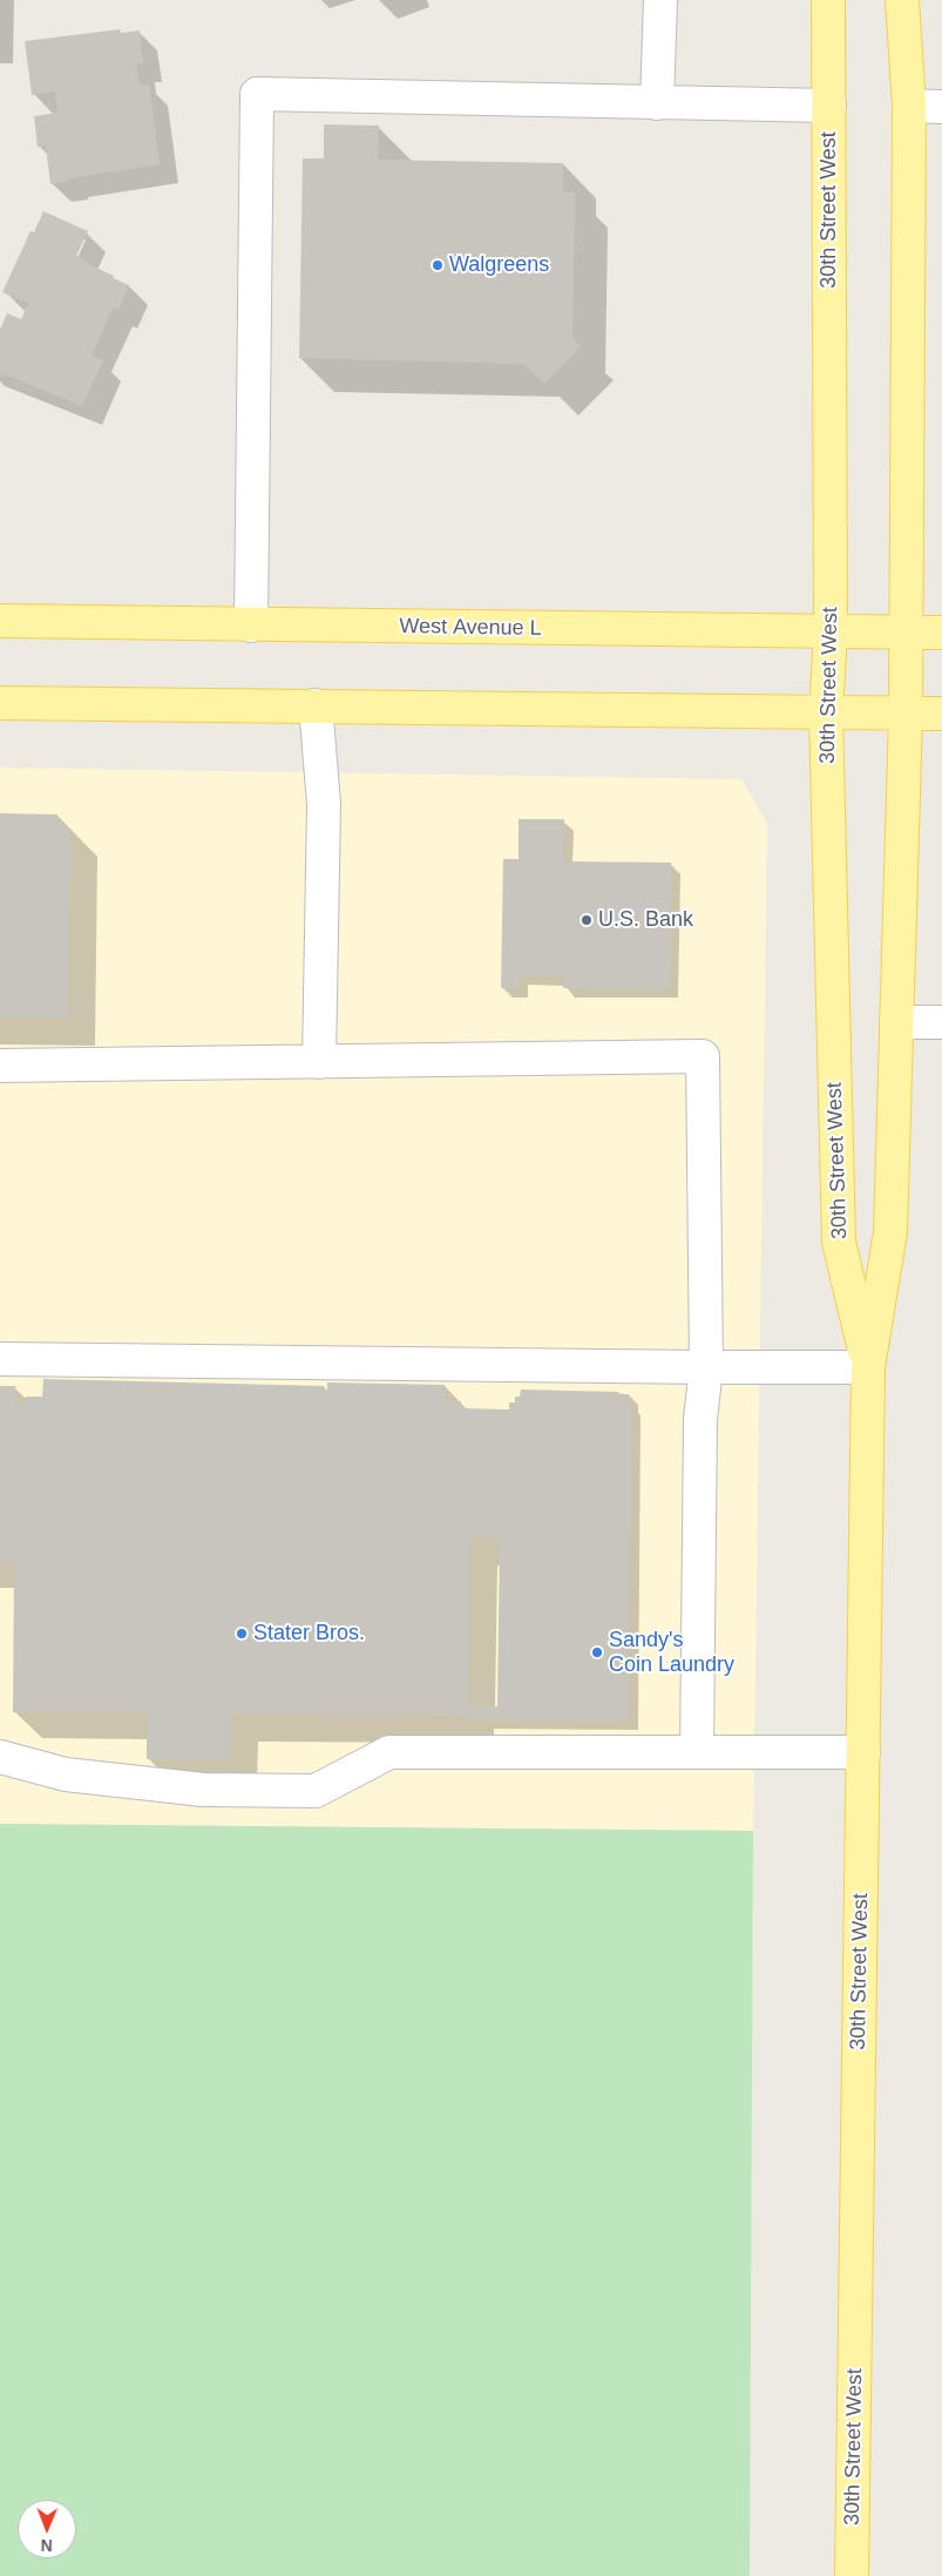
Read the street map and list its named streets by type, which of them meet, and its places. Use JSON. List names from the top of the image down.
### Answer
{
  "streets": {
    "main road": ["30th Street West", "West Avenue L"]
  },
  "crossings": [
    ["30th Street West", "West Avenue L"]
  ],
  "places": [
    "Walgreens",
    "U.S. Bank",
    "Stater Bros.",
    "Sandy's Coin Laundry"
  ],
  "north": "bottom"
}
